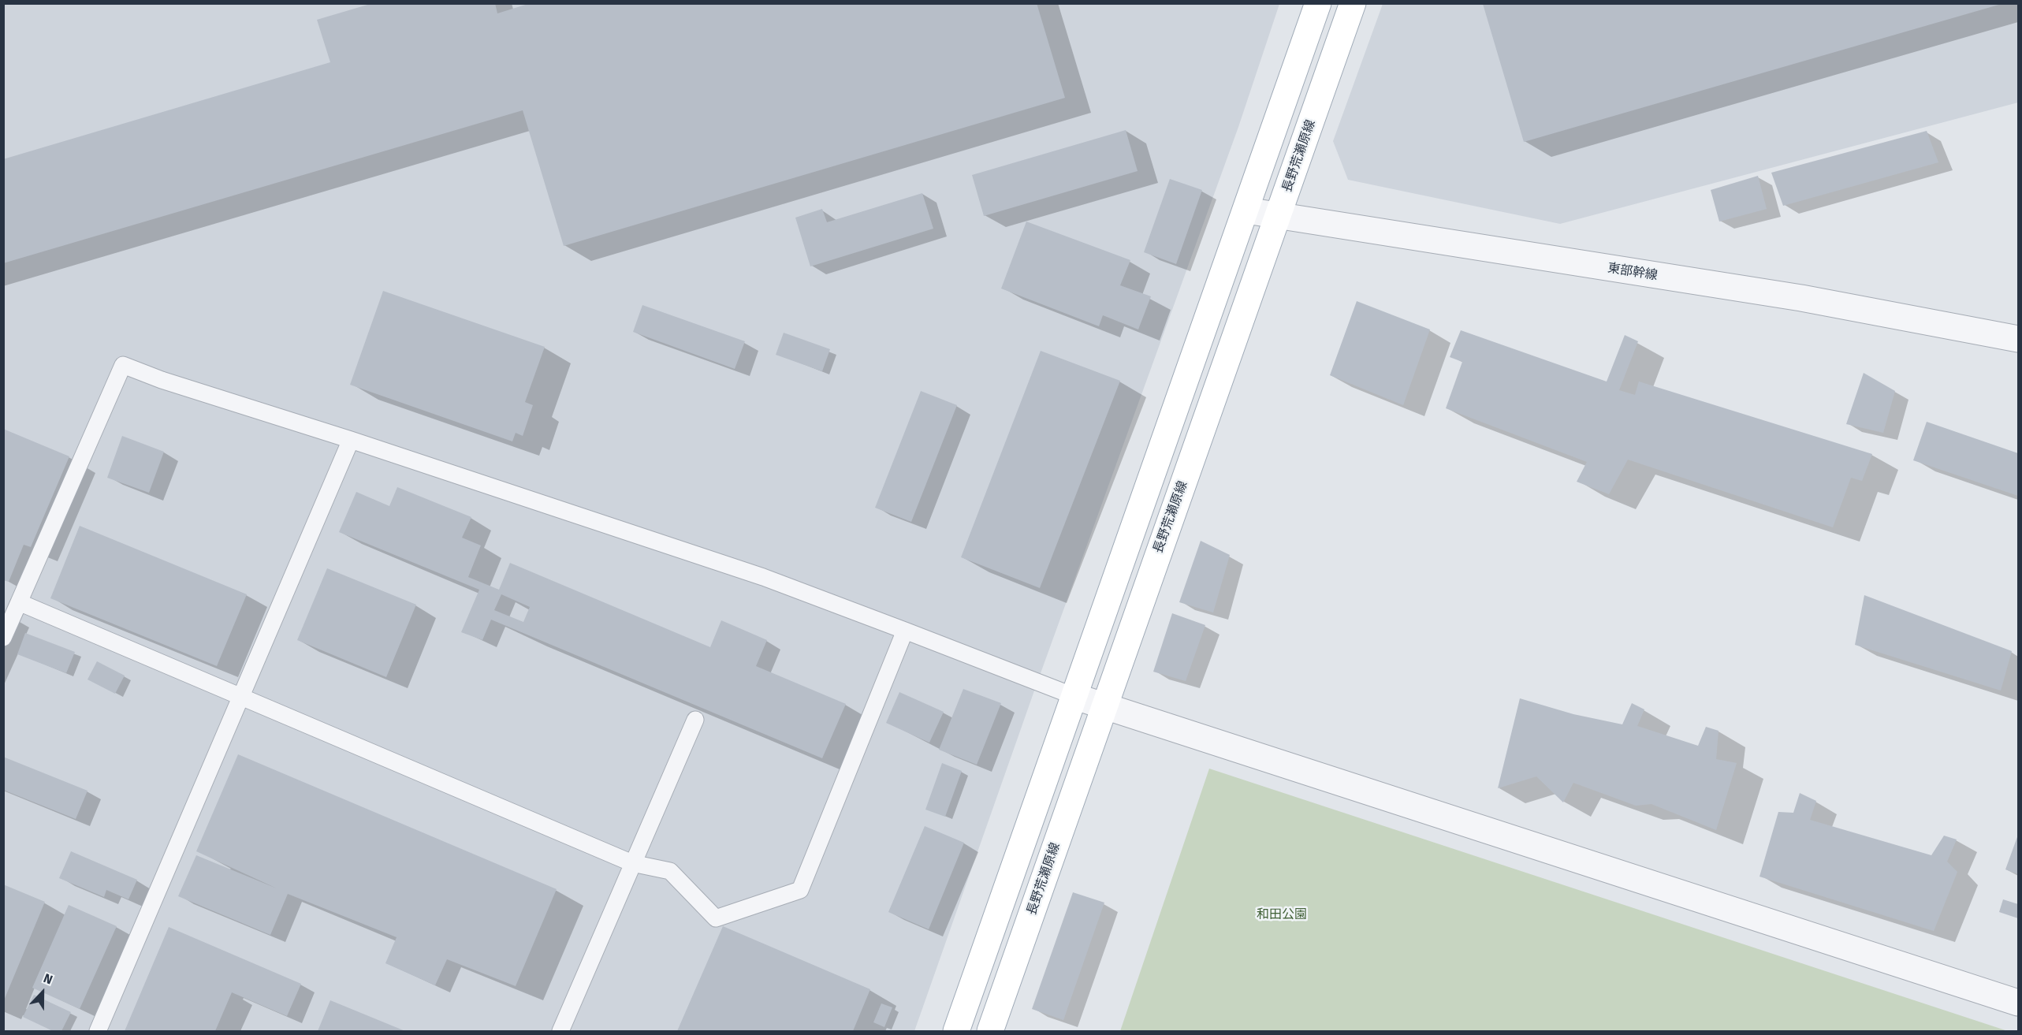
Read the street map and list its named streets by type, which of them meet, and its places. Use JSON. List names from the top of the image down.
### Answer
{
  "streets": {
    "main road": ["長野荒瀬原線"],
    "street": ["東部幹線"]
  },
  "crossings": [
    ["長野荒瀬原線", "東部幹線"]
  ],
  "parks": ["和田公園"],
  "north": "top"
}
